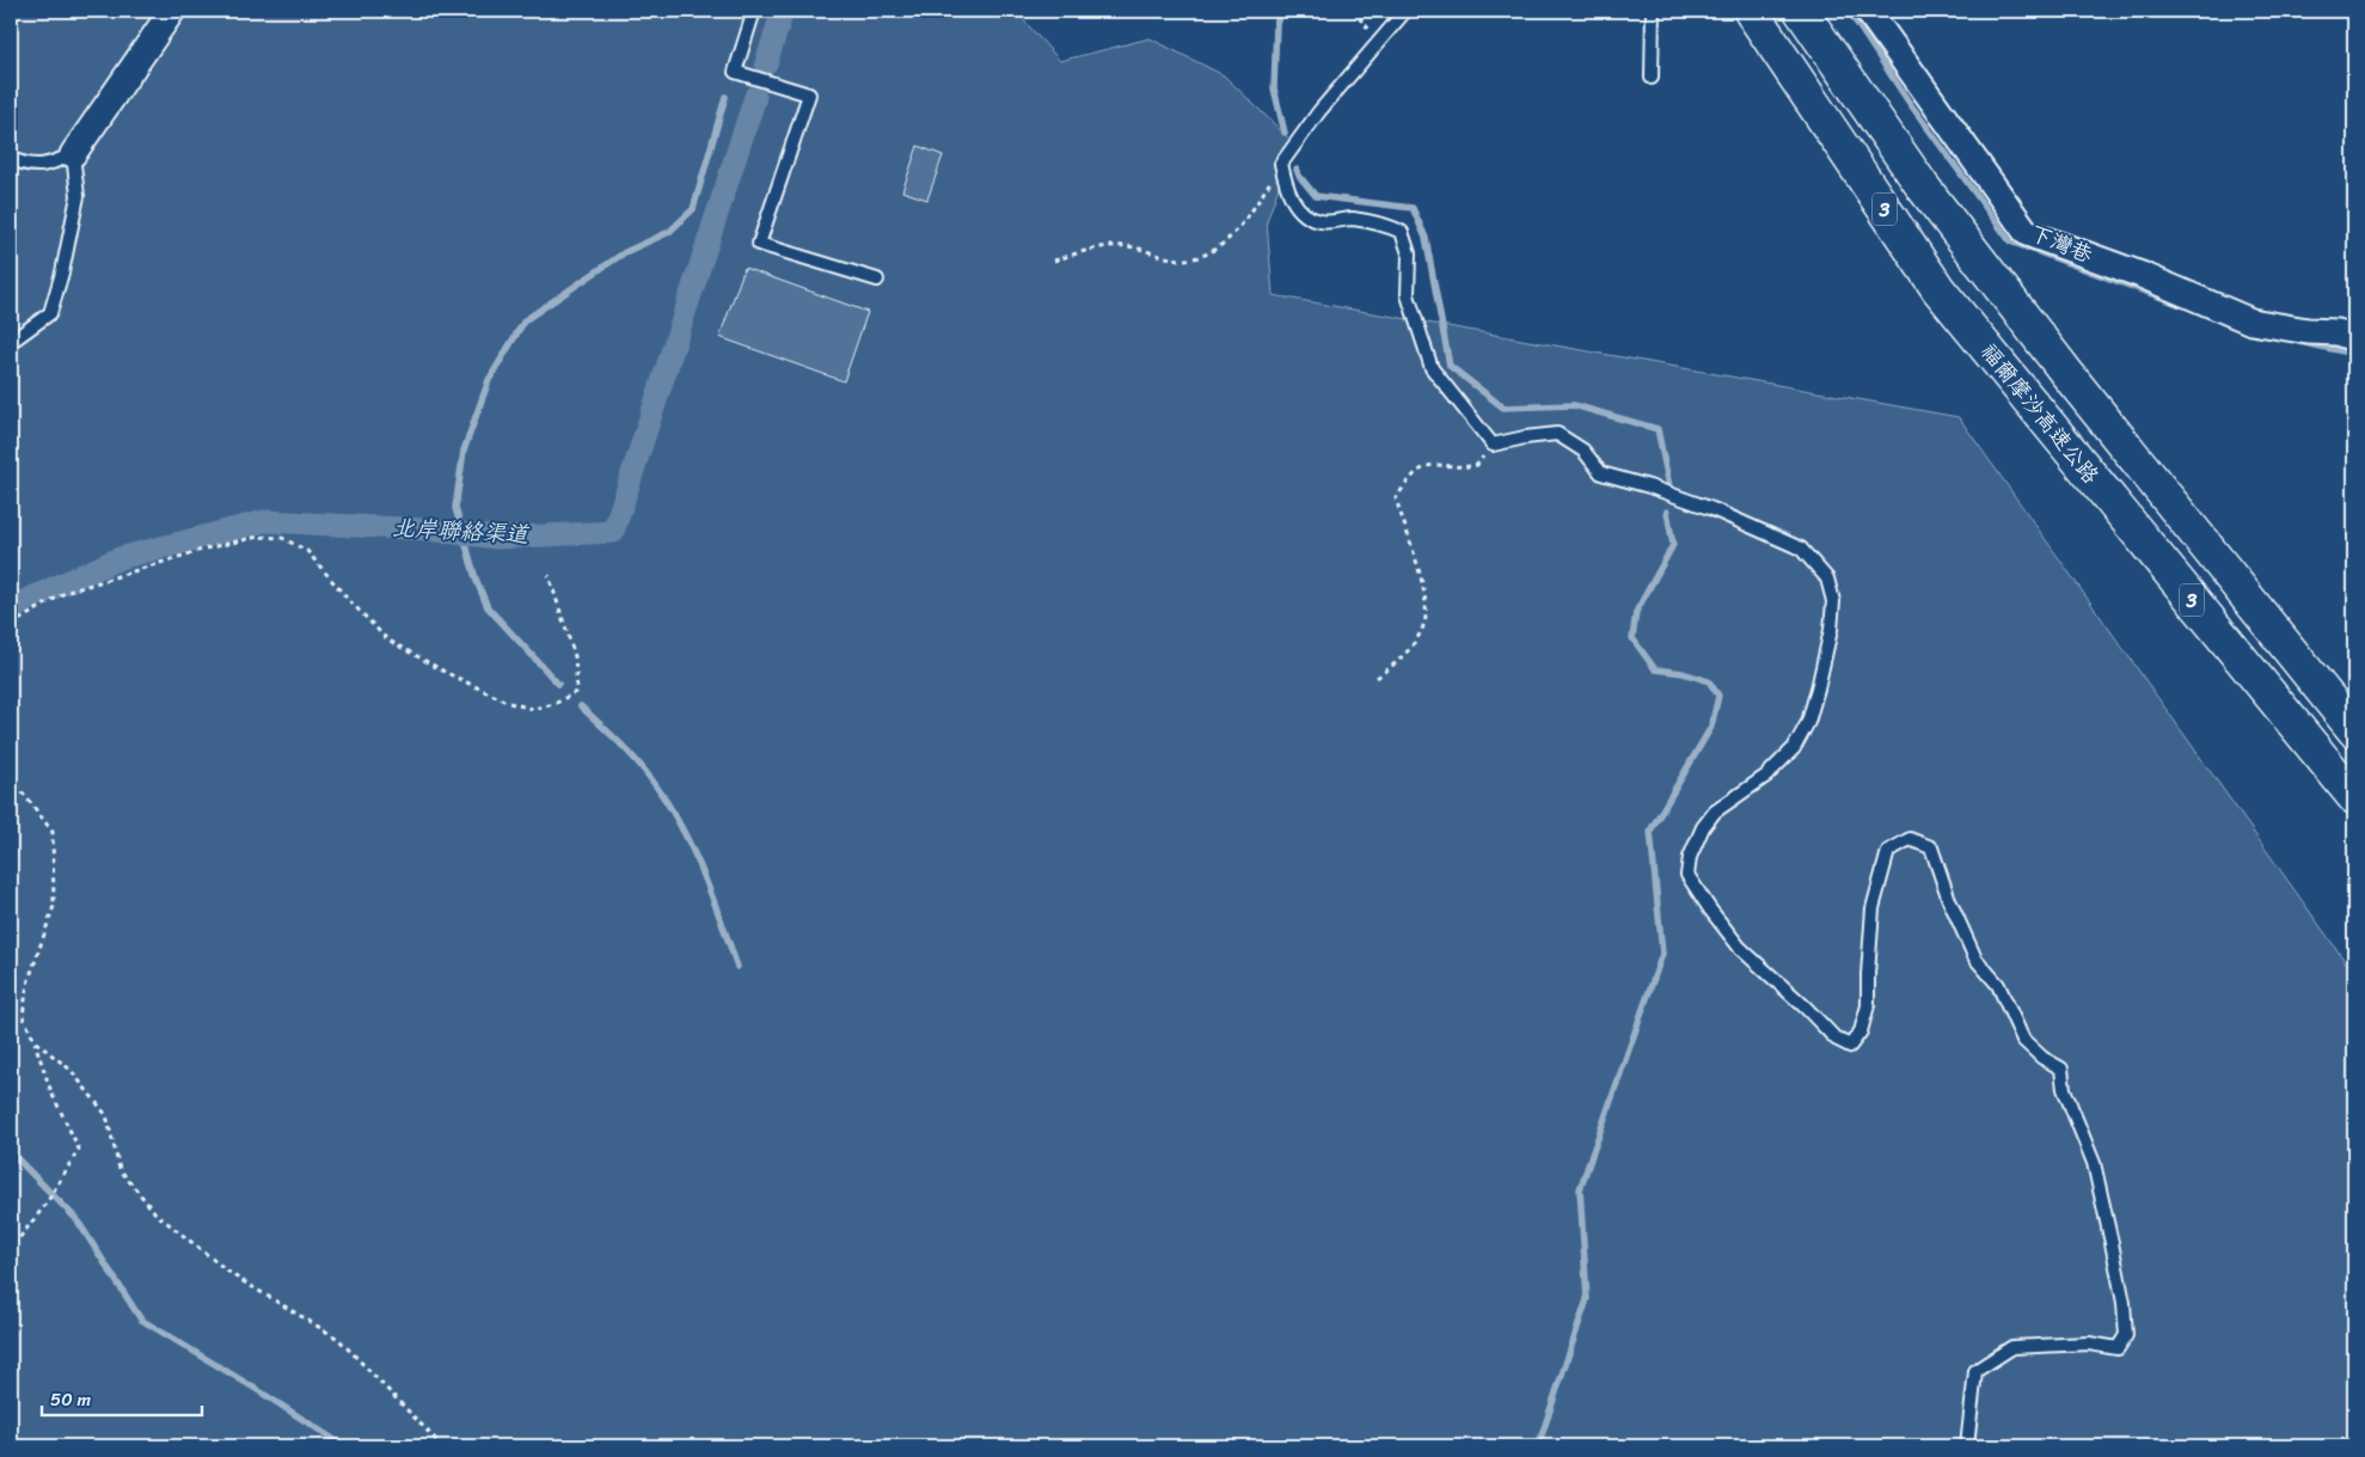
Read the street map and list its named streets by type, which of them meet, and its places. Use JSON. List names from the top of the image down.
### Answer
{
  "streets": {
    "highway": ["3", "福爾摩沙高速公路"],
    "street": ["下灣巷"]
  },
  "water": ["北岸聯絡渠道"],
  "scale_bar": "50 m"
}
